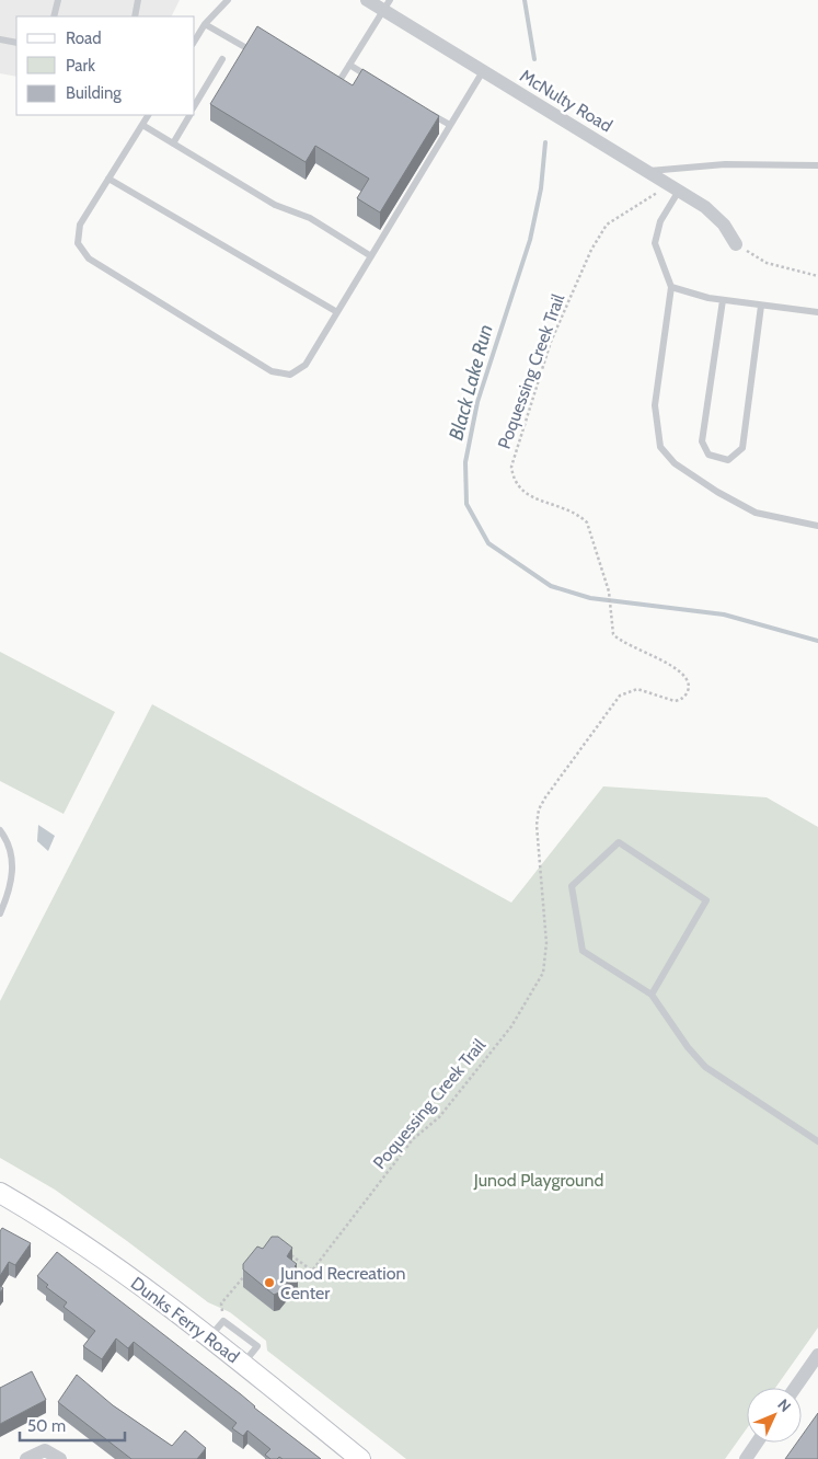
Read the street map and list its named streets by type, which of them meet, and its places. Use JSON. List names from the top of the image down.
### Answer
{
  "streets": {
    "street": ["McNulty Road", "Dunks Ferry Road"],
    "path": ["Poquessing Creek Trail"]
  },
  "water": ["Black Lake Run"],
  "parks": ["Junod Playground"],
  "places": ["Junod Recreation Center"],
  "legend": ["Road", "Park", "Building"],
  "scale_bar": "50 m",
  "north": "top right"
}
